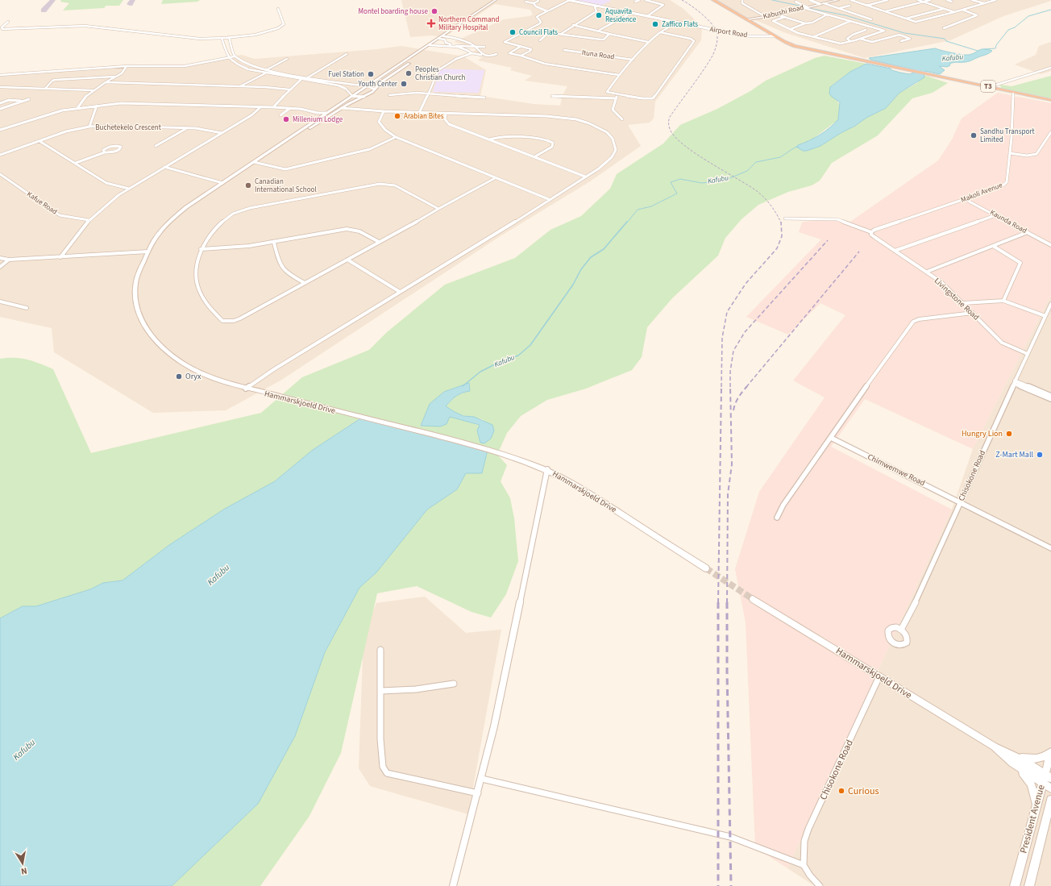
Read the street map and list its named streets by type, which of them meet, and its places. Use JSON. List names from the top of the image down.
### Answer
{
  "streets": {
    "highway": ["T3"],
    "main road": ["Kabushi Road", "Hammarskjoeld Drive", "President Avenue"],
    "street": [
      "Airport Road",
      "Ituna Road",
      "Buchetekelo Crescent",
      "Makoli Avenue",
      "Kafue Road",
      "Kaunda Road",
      "Livingstone Road",
      "Chimwemwe Road",
      "Chisokone Road"
    ]
  },
  "crossings": [
    ["Kabushi Road", "T3"],
    ["Airport Road", "T3"],
    ["T3", "Makoli Avenue"],
    ["Makoli Avenue", "Kaunda Road"],
    ["Makoli Avenue", "Livingstone Road"],
    ["Livingstone Road", "Chisokone Road"],
    ["Hammarskjoeld Drive", "Chisokone Road"],
    ["Chimwemwe Road", "Chisokone Road"]
  ],
  "water": ["Kafubu"],
  "places": {
    "other": [
      "Montel boarding house",
      "Aquavita Residence",
      "Zaffico Flats",
      "Council Flats",
      "Peoples Christian Church",
      "Fuel Station",
      "Youth Center",
      "Arabian Bites",
      "Millenium Lodge",
      "Sandhu Transport Limited",
      "Canadian International School",
      "Oryx",
      "Hungry Lion",
      "Z-Mart Mall",
      "Curious"
    ],
    "health": ["Northern Command Military Hospital"]
  },
  "north": "bottom"
}
